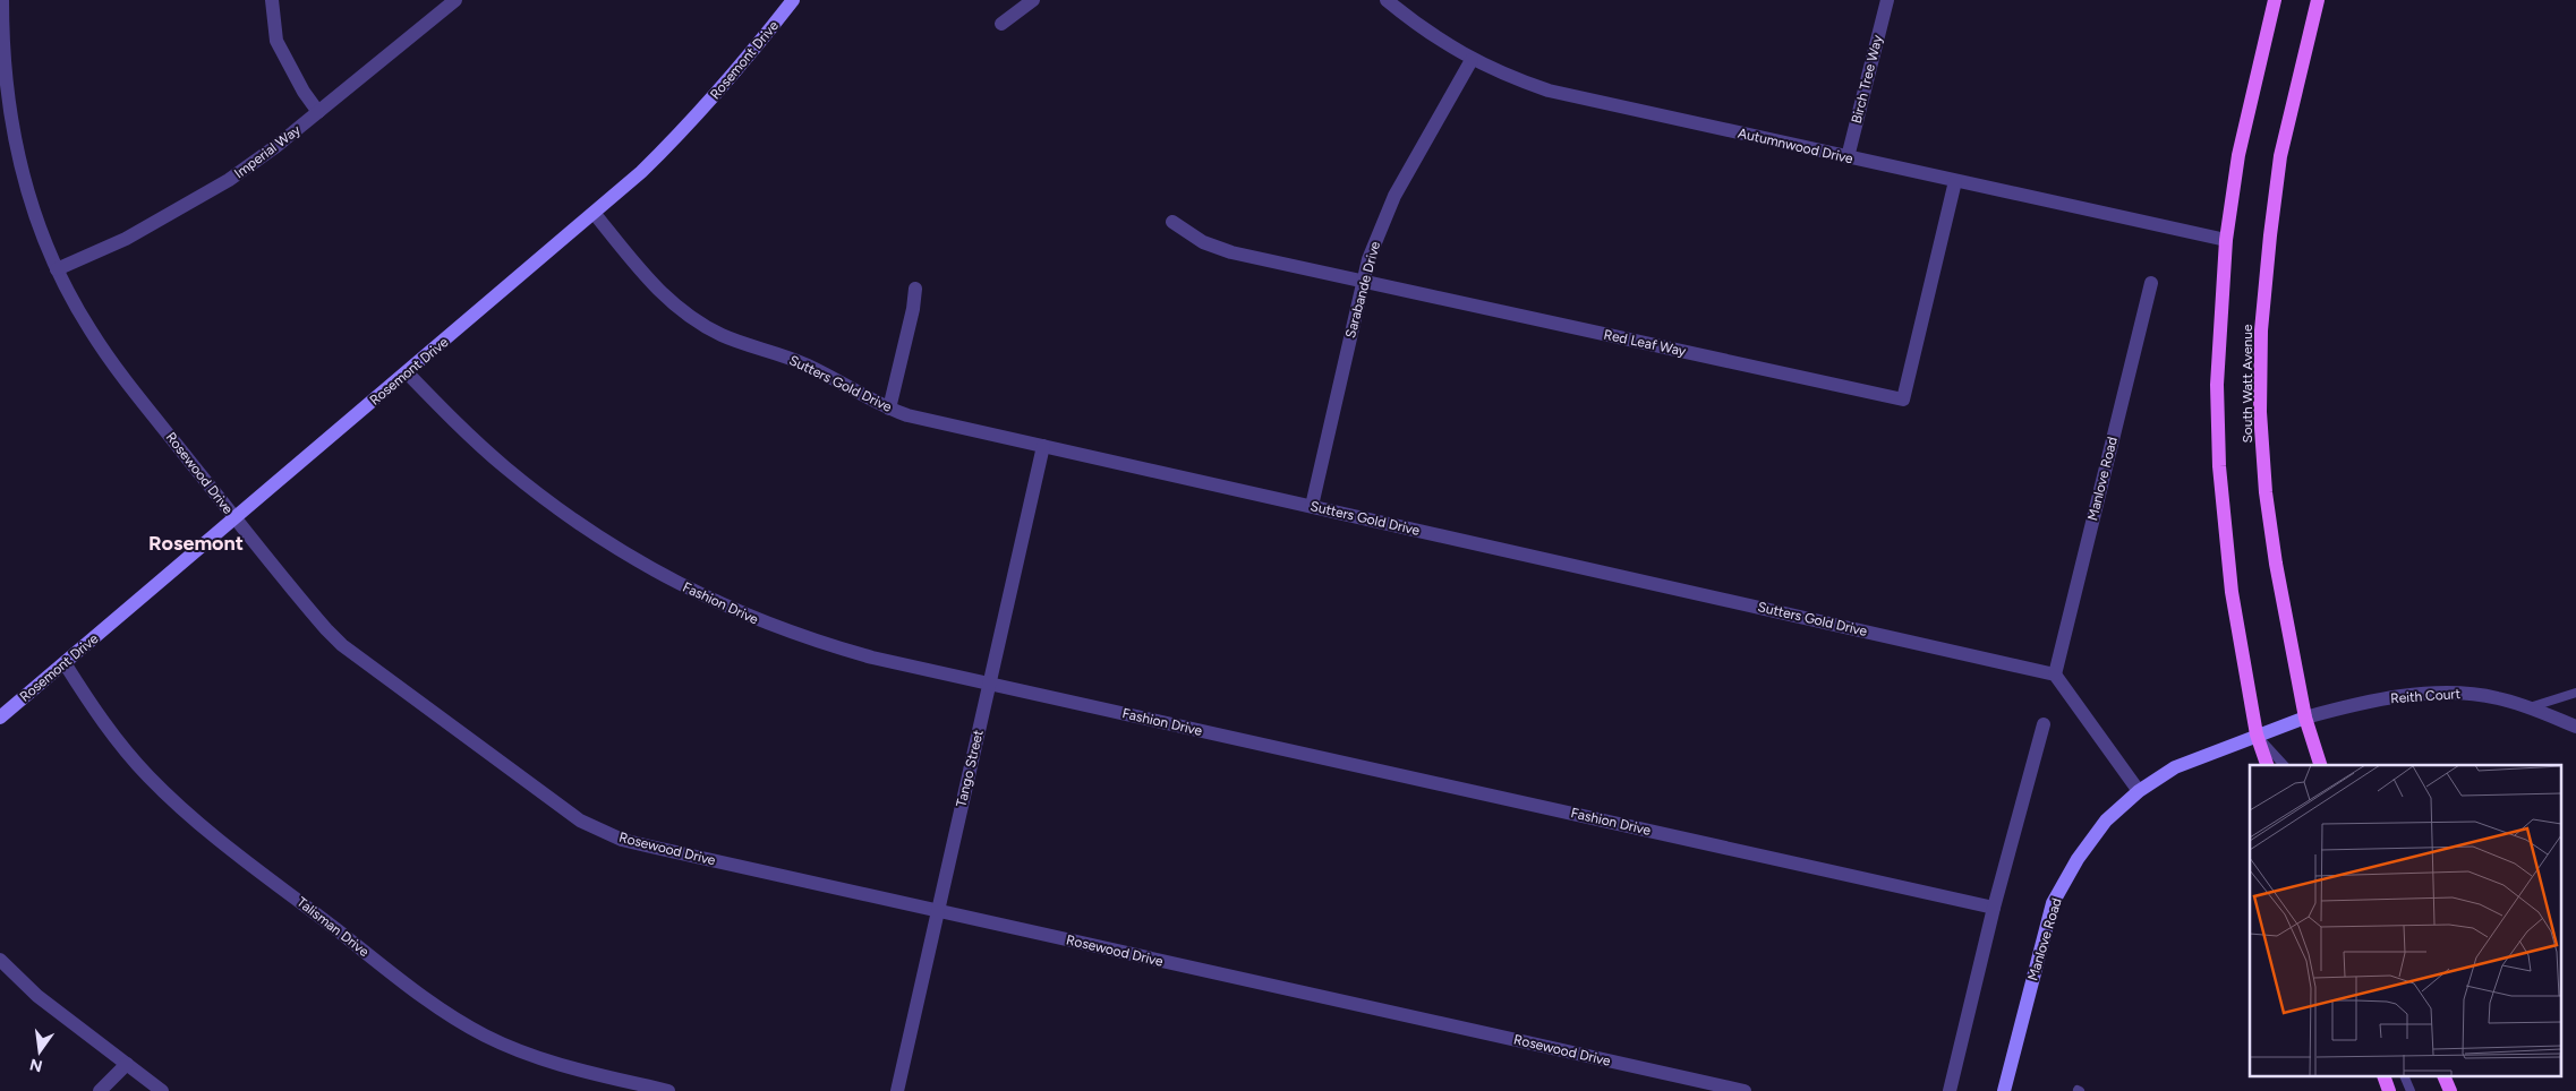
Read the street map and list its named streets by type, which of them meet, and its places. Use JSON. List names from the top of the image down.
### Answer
{
  "streets": {
    "main road": ["South Watt Avenue"],
    "street": [
      "Rosemont Drive",
      "Birch Tree Way",
      "Autumnwood Drive",
      "Imperial Way",
      "Sarabande Drive",
      "Red Leaf Way",
      "Sutters Gold Drive",
      "Rosewood Drive",
      "Manlove Road",
      "Fashion Drive",
      "Reith Court",
      "Tango Street",
      "Talisman Drive"
    ]
  },
  "crossings": [
    ["Rosemont Drive", "Sutters Gold Drive"],
    ["Rosemont Drive", "Rosewood Drive"],
    ["Rosemont Drive", "Fashion Drive"],
    ["Rosemont Drive", "Talisman Drive"],
    ["Birch Tree Way", "Autumnwood Drive"],
    ["Autumnwood Drive", "Sarabande Drive"],
    ["Autumnwood Drive", "Red Leaf Way"],
    ["Autumnwood Drive", "South Watt Avenue"],
    ["Imperial Way", "Rosewood Drive"],
    ["Sarabande Drive", "Red Leaf Way"],
    ["Sarabande Drive", "Sutters Gold Drive"],
    ["Sutters Gold Drive", "Manlove Road"],
    ["Sutters Gold Drive", "Tango Street"],
    ["South Watt Avenue", "Manlove Road"],
    ["South Watt Avenue", "Reith Court"],
    ["Rosewood Drive", "Tango Street"],
    ["Manlove Road", "Reith Court"],
    ["Fashion Drive", "Tango Street"]
  ],
  "districts": ["Rosemont"],
  "north": "bottom"
}
